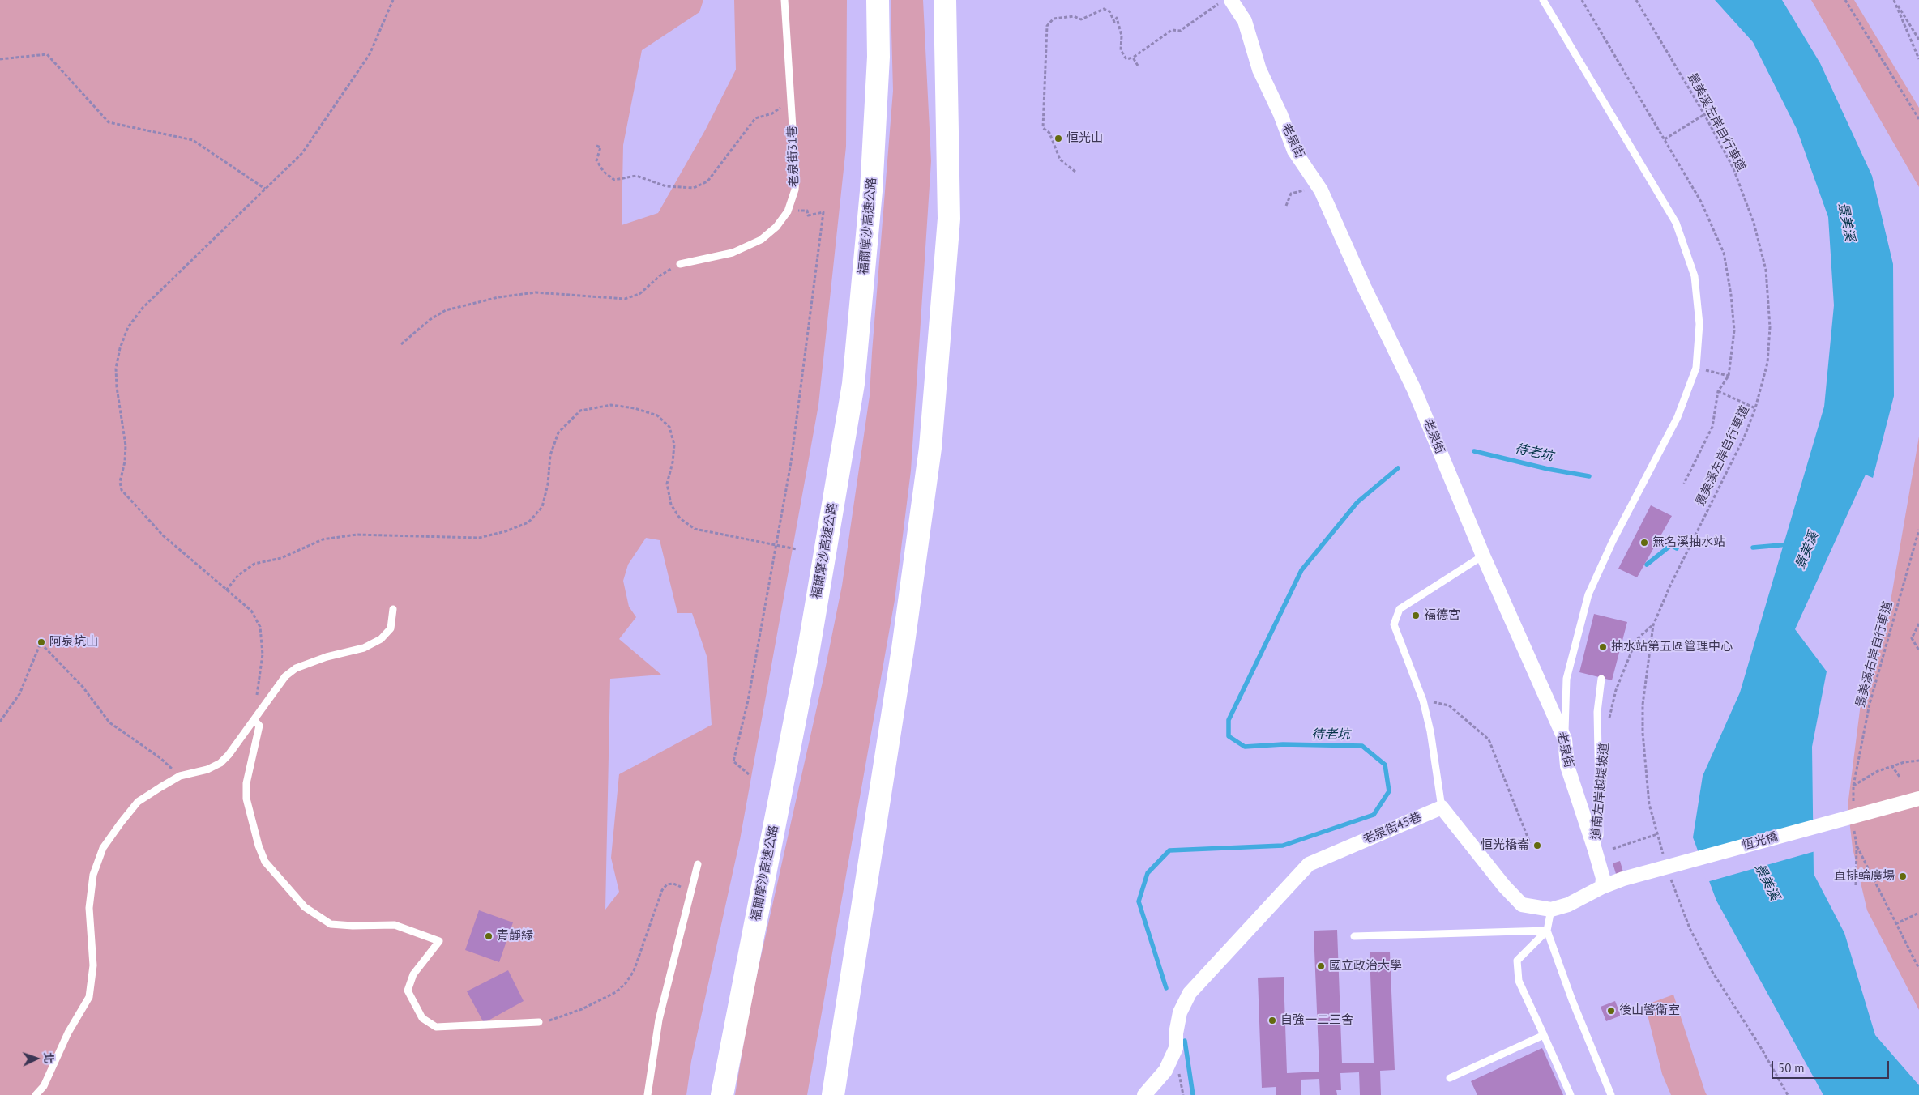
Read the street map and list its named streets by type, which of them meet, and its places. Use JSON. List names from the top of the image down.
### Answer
{
  "streets": {
    "highway": ["福爾摩沙高速公路"],
    "street": ["老泉街", "老泉街45巷", "恆光橋"],
    "lane": ["老泉街31巷", "道南左岸越堤坡道"],
    "path": ["景美溪左岸自行車道", "景美溪右岸自行車道"]
  },
  "crossings": [
    ["老泉街", "道南左岸越堤坡道"],
    ["老泉街", "恆光橋"]
  ],
  "water": ["景美溪", "待老坑"],
  "places": [
    "恒光山",
    "無名溪抽水站",
    "福德宮",
    "阿泉坑山",
    "抽水站第五區管理中心",
    "恒光橋崙",
    "直排輪廣場",
    "青靜緣",
    "國立政治大學",
    "後山警衛室",
    "自強一二三舍"
  ],
  "scale_bar": "50 m",
  "north": "right"
}
